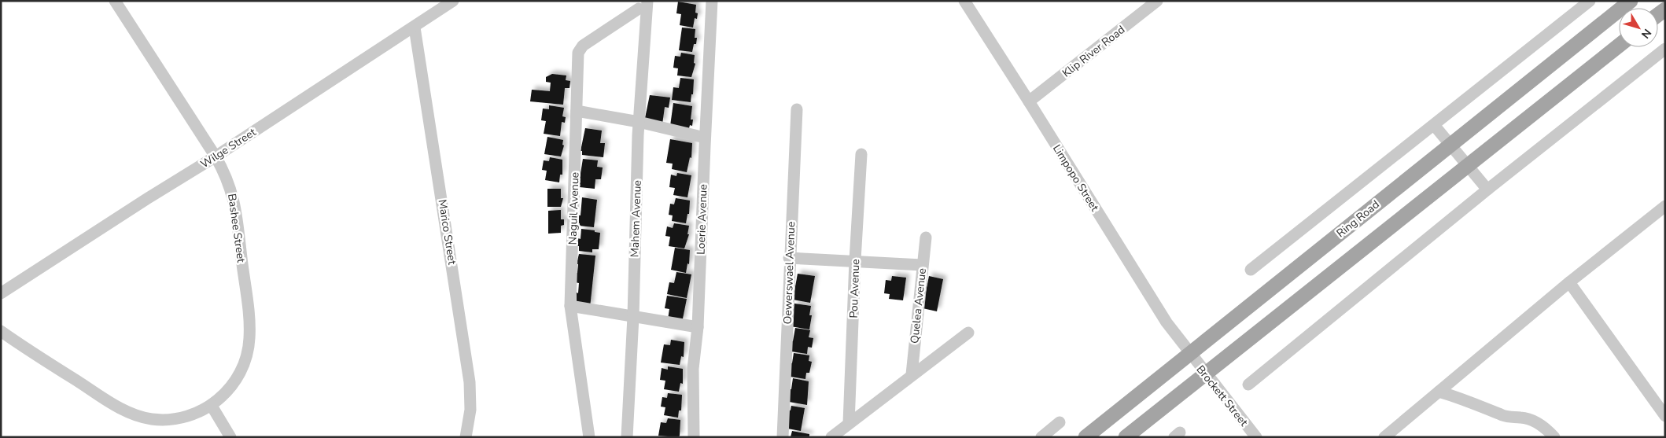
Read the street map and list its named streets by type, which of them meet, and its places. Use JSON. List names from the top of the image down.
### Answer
{
  "streets": {
    "main road": ["Ring Road"],
    "street": [
      "Klip River Road",
      "Wilge Street",
      "Limpopo Street",
      "Naguil Avenue",
      "Mahem Avenue",
      "Loerie Avenue",
      "Bashee Street",
      "Marico Street",
      "Oewerswael Avenue",
      "Pou Avenue",
      "Quelea Avenue",
      "Brockett Street"
    ]
  },
  "crossings": [
    ["Klip River Road", "Limpopo Street"],
    ["Wilge Street", "Bashee Street"],
    ["Wilge Street", "Marico Street"],
    ["Limpopo Street", "Ring Road"],
    ["Limpopo Street", "Brockett Street"],
    ["Ring Road", "Brockett Street"]
  ],
  "north": "bottom right"
}
